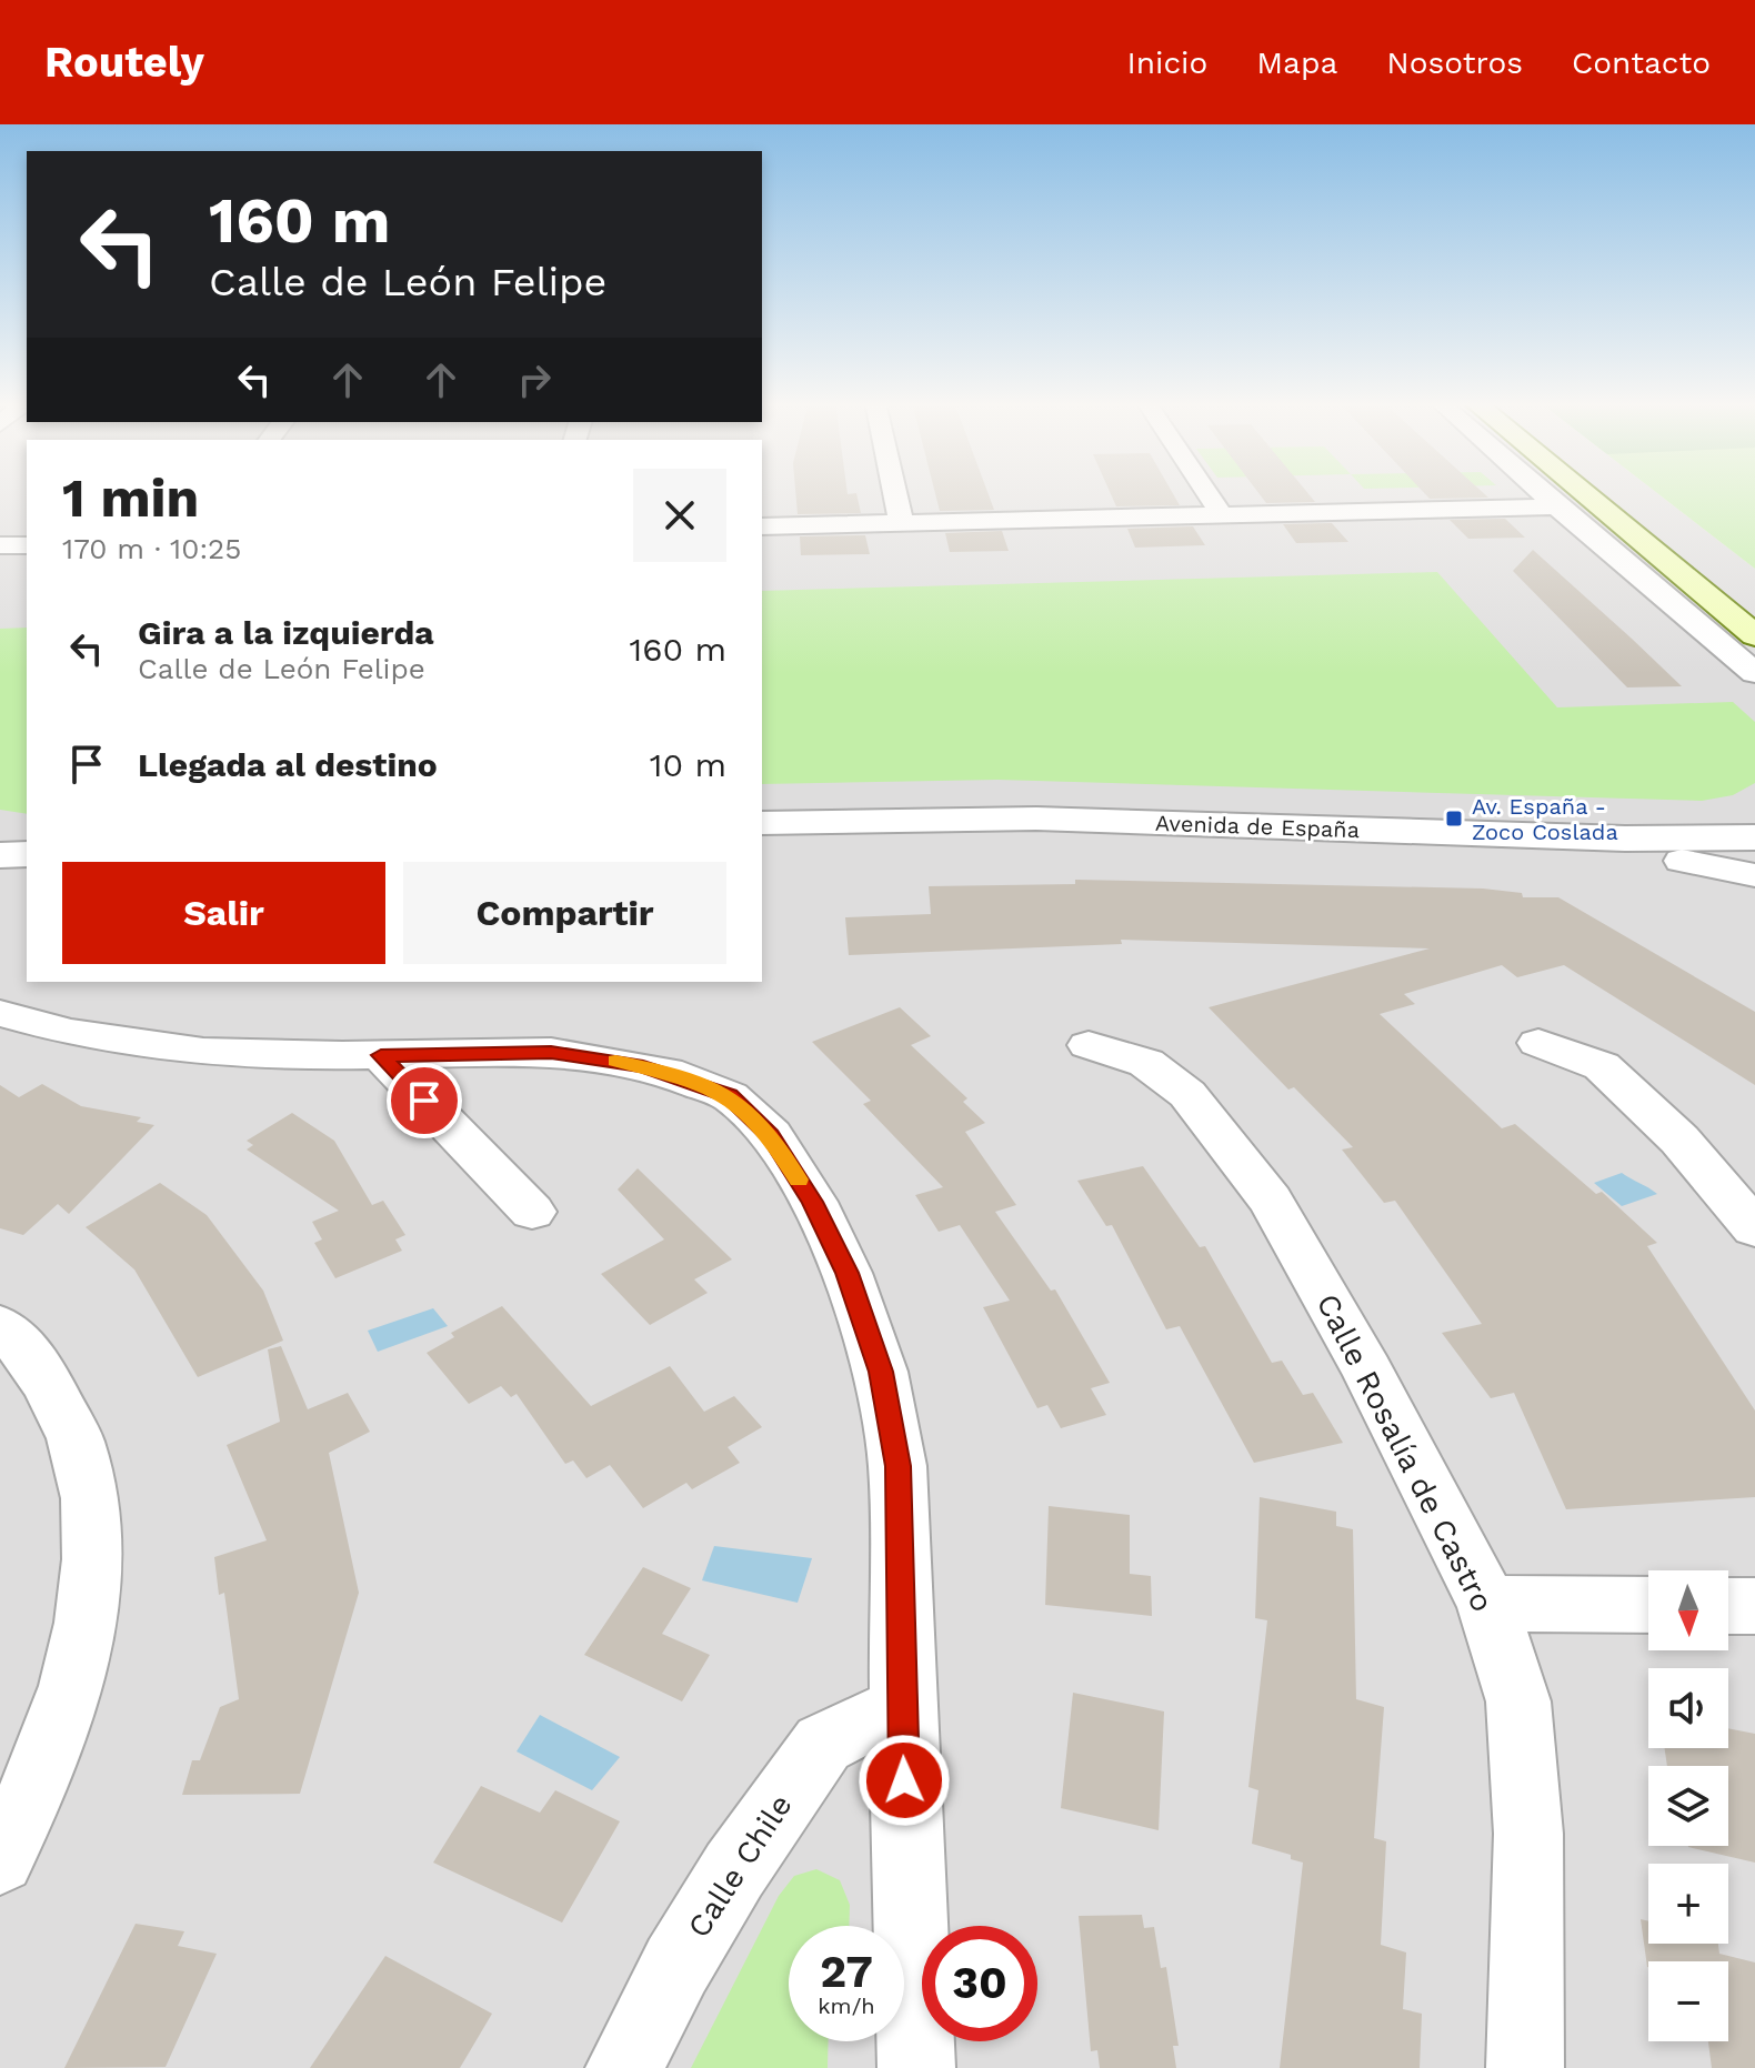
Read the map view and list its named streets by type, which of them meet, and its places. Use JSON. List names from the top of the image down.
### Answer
{
  "streets": {
    "street": ["Avenida de España", "Calle Rosalía de Castro", "Calle Chile"]
  },
  "places": {
    "transit": ["Av. España - Zoco Coslada"]
  },
  "north": "bottom",
  "page": {
    "header": "Routely",
    "nav": [
      "Inicio",
      "Mapa",
      "Nosotros",
      "Contacto"
    ],
    "turn": ["160 m", "Calle de León Felipe"],
    "heading": ["1 min", "170 m · 10:25"],
    "list": [
      {
        "name": "Gira a la izquierda",
        "note": "Calle de León Felipe",
        "value": "160 m"
      },
      {
        "name": "Llegada al destino",
        "value": "10 m"
      }
    ],
    "buttons": ["Salir", "Compartir"],
    "map_buttons": ["+", "−"],
    "speed": "27 km/h",
    "limit": "30"
  }
}
